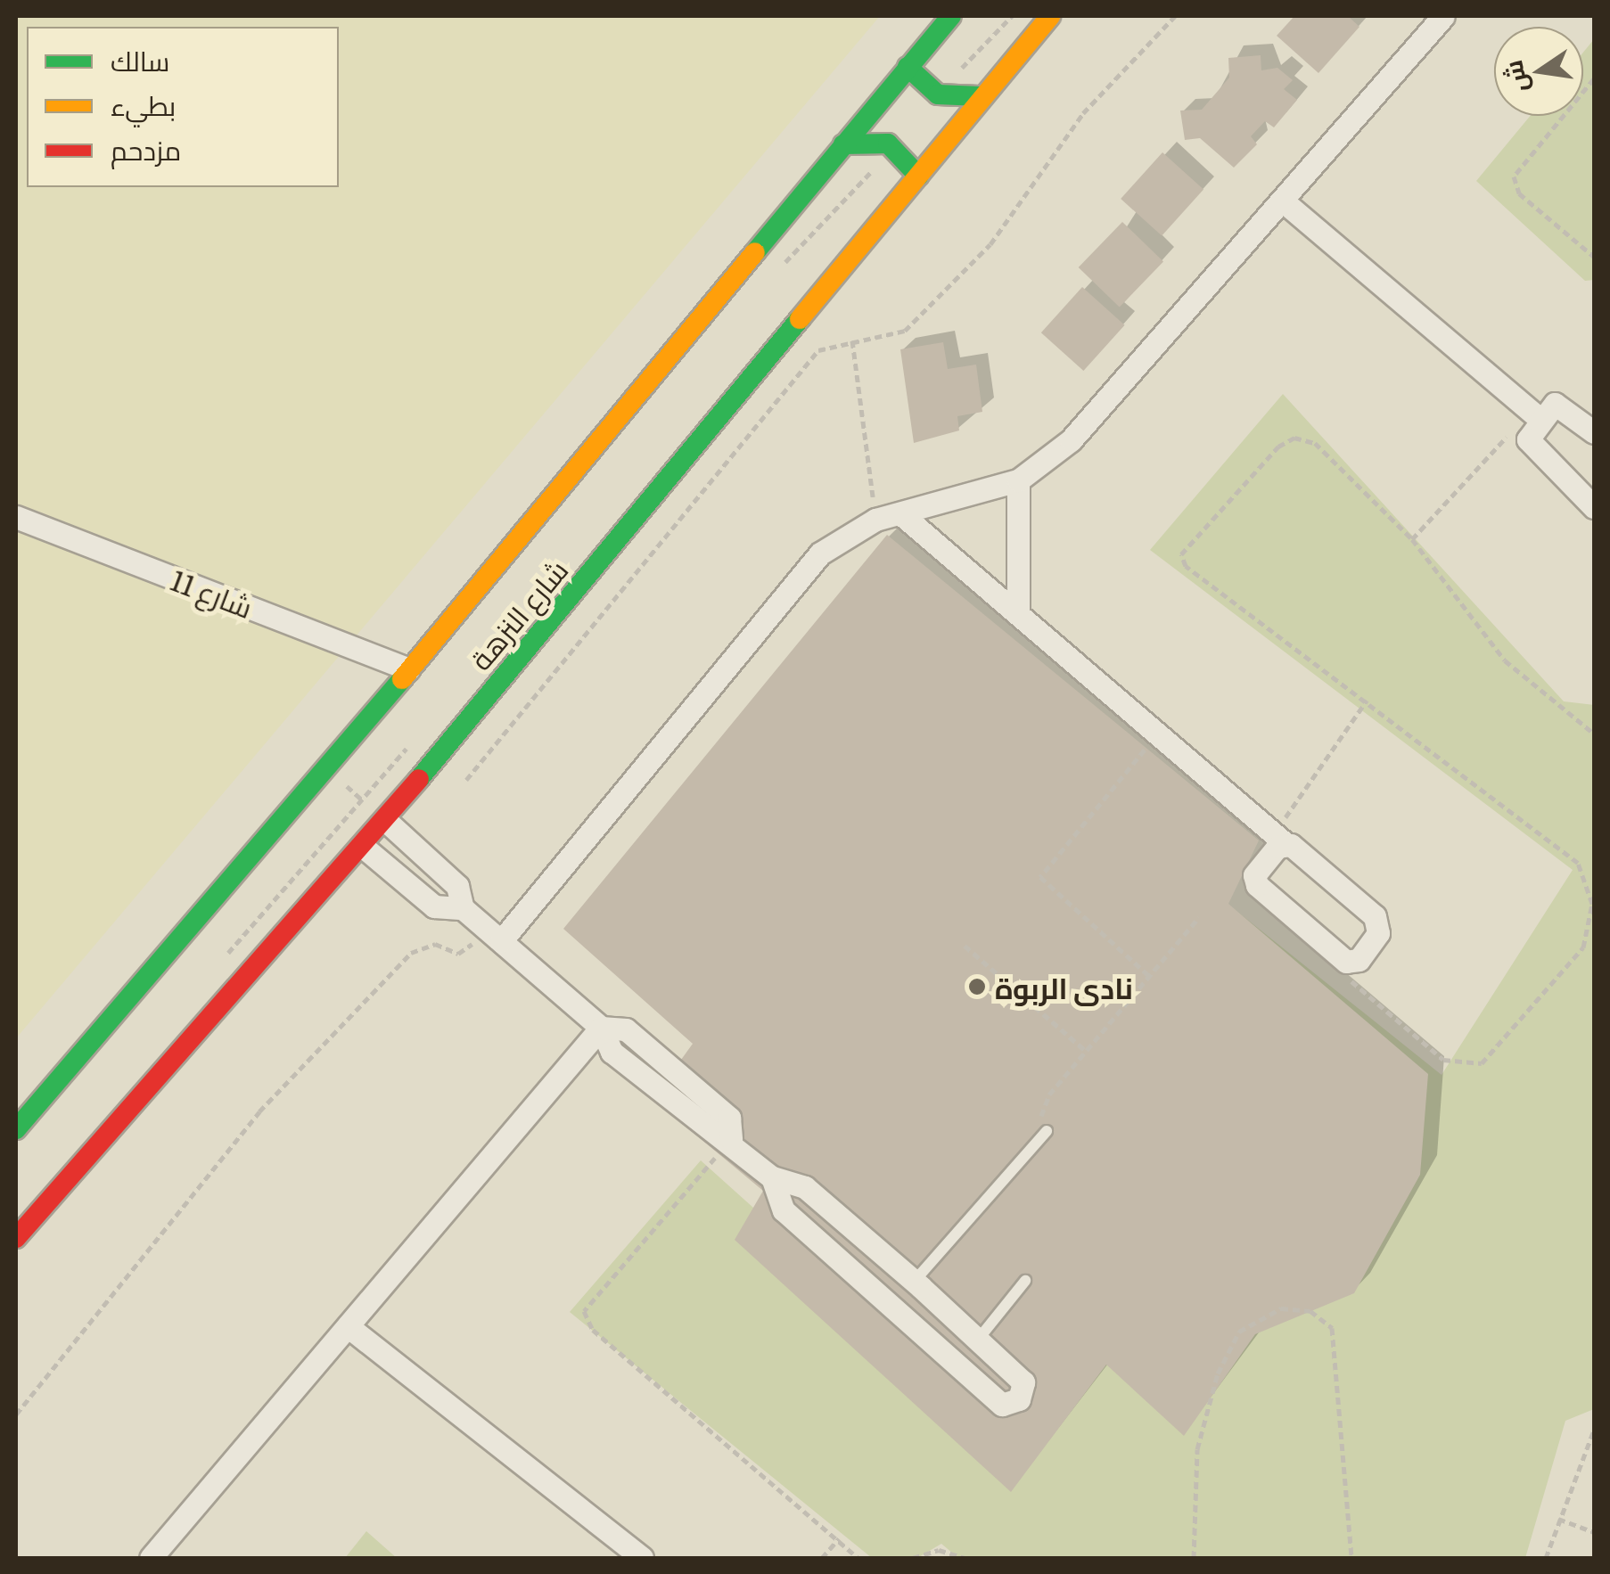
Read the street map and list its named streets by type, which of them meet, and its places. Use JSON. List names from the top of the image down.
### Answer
{
  "streets": {
    "main road": ["شارع النزهة"],
    "street": ["شارع 11"]
  },
  "crossings": [
    ["شارع 11", "شارع النزهة"]
  ],
  "places": ["نادى الربوة"],
  "legend": ["سالك", "بطيء", "مزدحم"],
  "north": "left"
}
